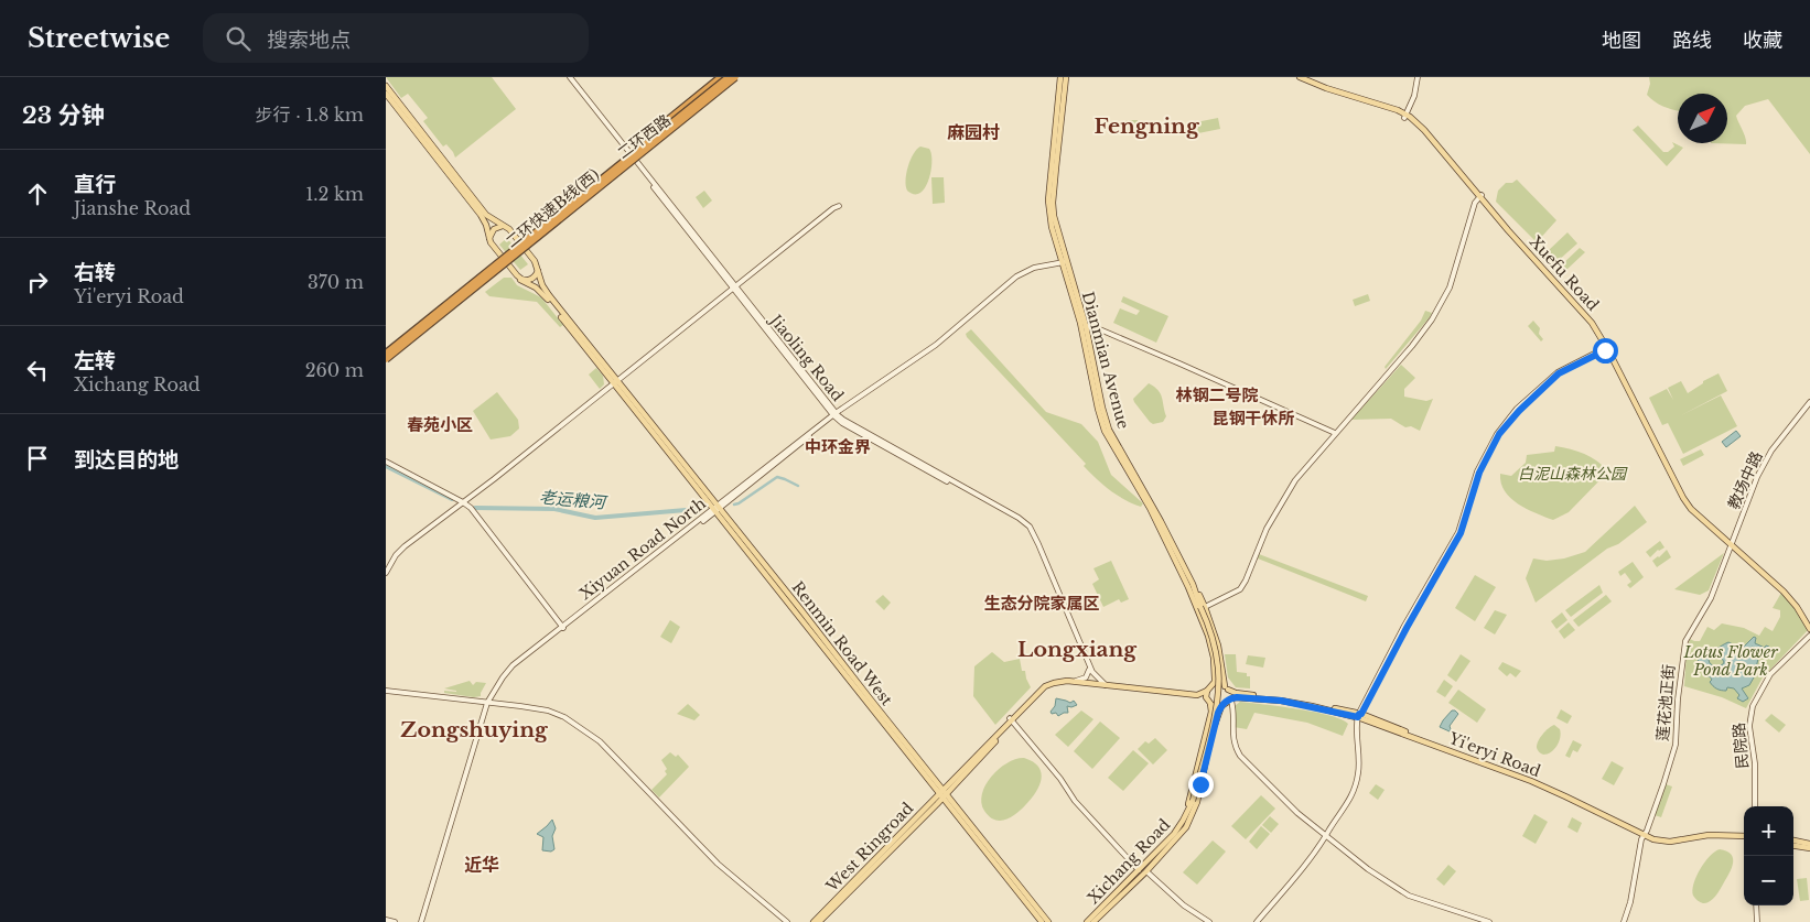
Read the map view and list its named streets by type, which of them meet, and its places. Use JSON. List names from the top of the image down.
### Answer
{
  "streets": {
    "highway": ["二环快速B线(西)"],
    "main road": [
      "二环西路",
      "Xuefu Road",
      "Dianmian Avenue",
      "Renmin Road West",
      "Yi'eryi Road",
      "West Ringroad",
      "Xichang Road"
    ],
    "street": [
      "Jiaoling Road",
      "教场中路",
      "Xiyuan Road North",
      "莲花池正街",
      "民院路"
    ]
  },
  "crossings": [
    ["二环西路", "二环快速B线(西)"],
    ["二环西路", "Jiaoling Road"],
    ["Xuefu Road", "教场中路"],
    ["Xuefu Road", "莲花池正街"],
    ["Jiaoling Road", "Xiyuan Road North"],
    ["Dianmian Avenue", "Xiyuan Road North"],
    ["Dianmian Avenue", "Yi'eryi Road"],
    ["Dianmian Avenue", "Xichang Road"],
    ["教场中路", "莲花池正街"],
    ["Xiyuan Road North", "Renmin Road West"],
    ["Renmin Road West", "West Ringroad"],
    ["莲花池正街", "Yi'eryi Road"],
    ["Yi'eryi Road", "Xichang Road"]
  ],
  "districts": [
    "Fengning",
    "麻园村",
    "林钢二号院",
    "昆钢干休所",
    "春苑小区",
    "中环金界",
    "生态分院家属区",
    "Longxiang",
    "Zongshuying",
    "近华"
  ],
  "water": ["老运粮河"],
  "parks": ["白泥山森林公园", "Lotus Flower Pond Park"],
  "north": "top right",
  "page": {
    "header": "Streetwise",
    "search": "搜索地点",
    "nav": ["地图", "路线", "收藏"],
    "heading": ["23 分钟", "步行 · 1.8 km"],
    "list": [
      ["直行", "Jianshe Road", "1.2 km"],
      ["右转", "Yi'eryi Road", "370 m"],
      ["左转", "Xichang Road", "260 m"],
      "到达目的地"
    ],
    "map_buttons": ["+", "−"]
  }
}
